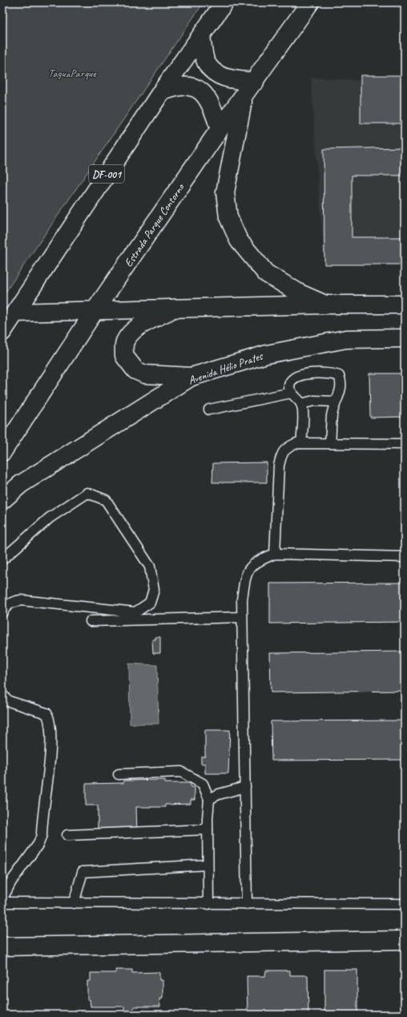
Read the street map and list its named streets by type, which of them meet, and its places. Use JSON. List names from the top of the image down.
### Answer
{
  "streets": {
    "main road": ["DF-001", "Estrada Parque Contorno", "Avenida Hélio Prates"]
  },
  "parks": ["TaguaParque"]
}
